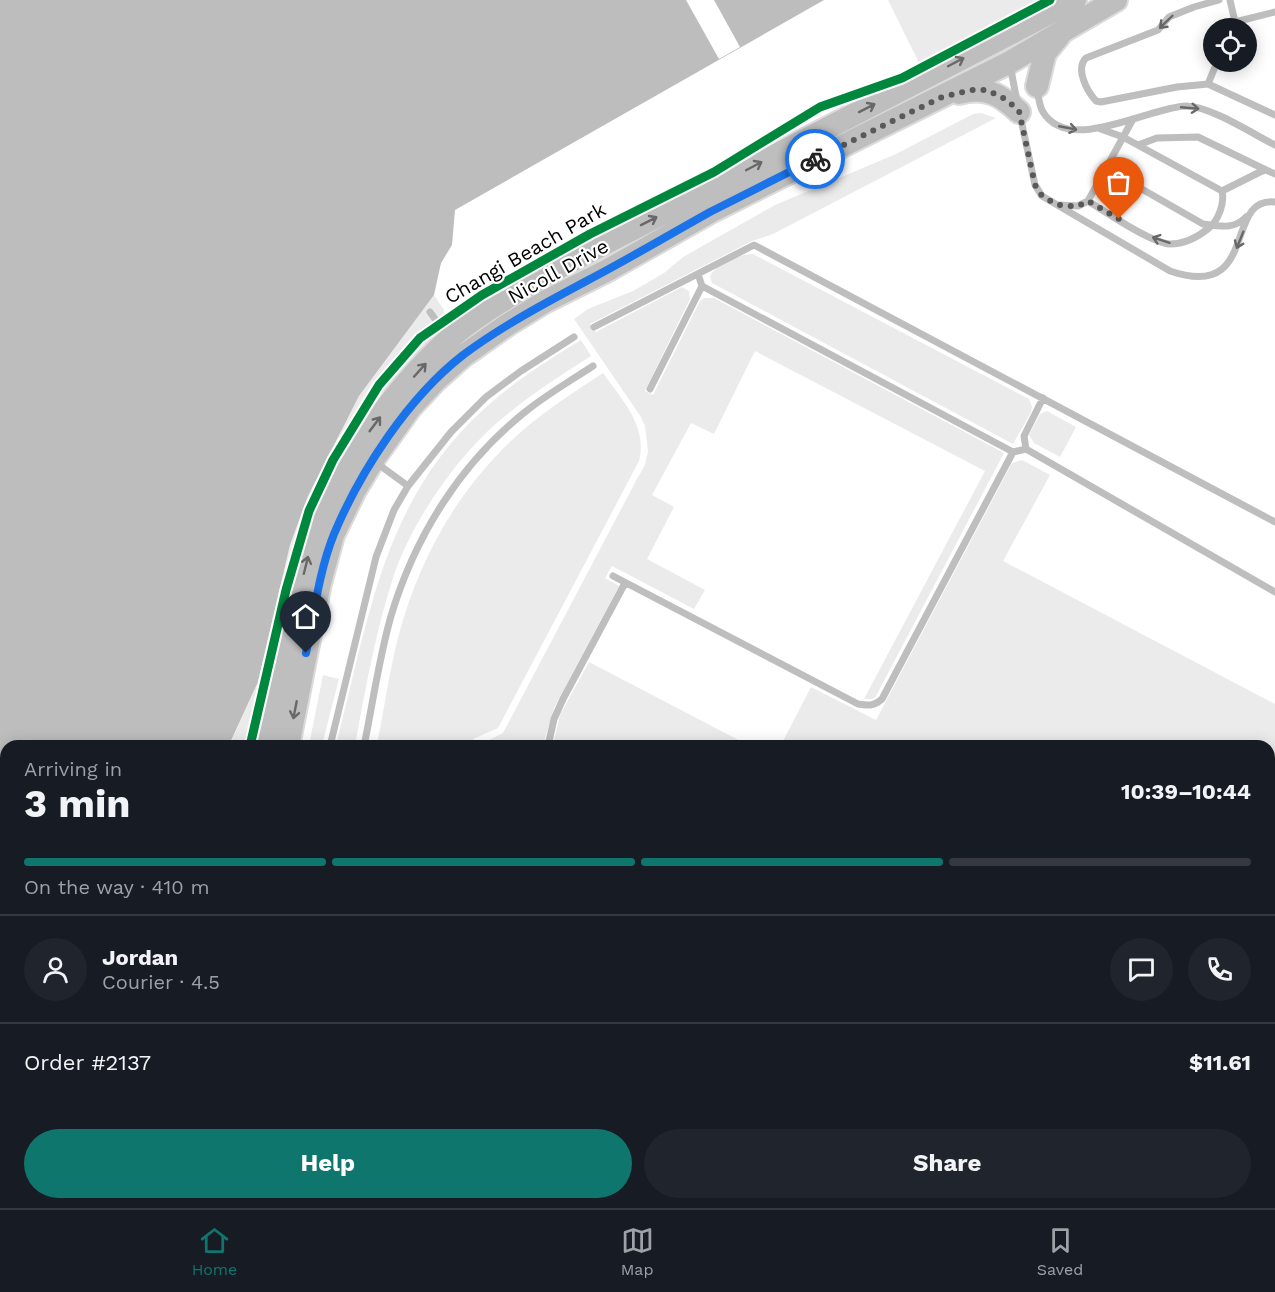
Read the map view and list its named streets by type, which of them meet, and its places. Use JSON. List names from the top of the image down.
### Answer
{
  "streets": {
    "main road": ["Nicoll Drive"],
    "cycle path": ["Changi Beach Park"]
  },
  "page": {
    "heading": ["3 min", "Arriving in", "10:39–10:44"],
    "panel": [
      "Jordan",
      "Courier · 4.5",
      "Order #2137",
      "$11.61"
    ],
    "bar": "On the way · 410 m",
    "buttons": ["Help", "Share"],
    "tabs": ["Home", "Map", "Saved"]
  }
}
